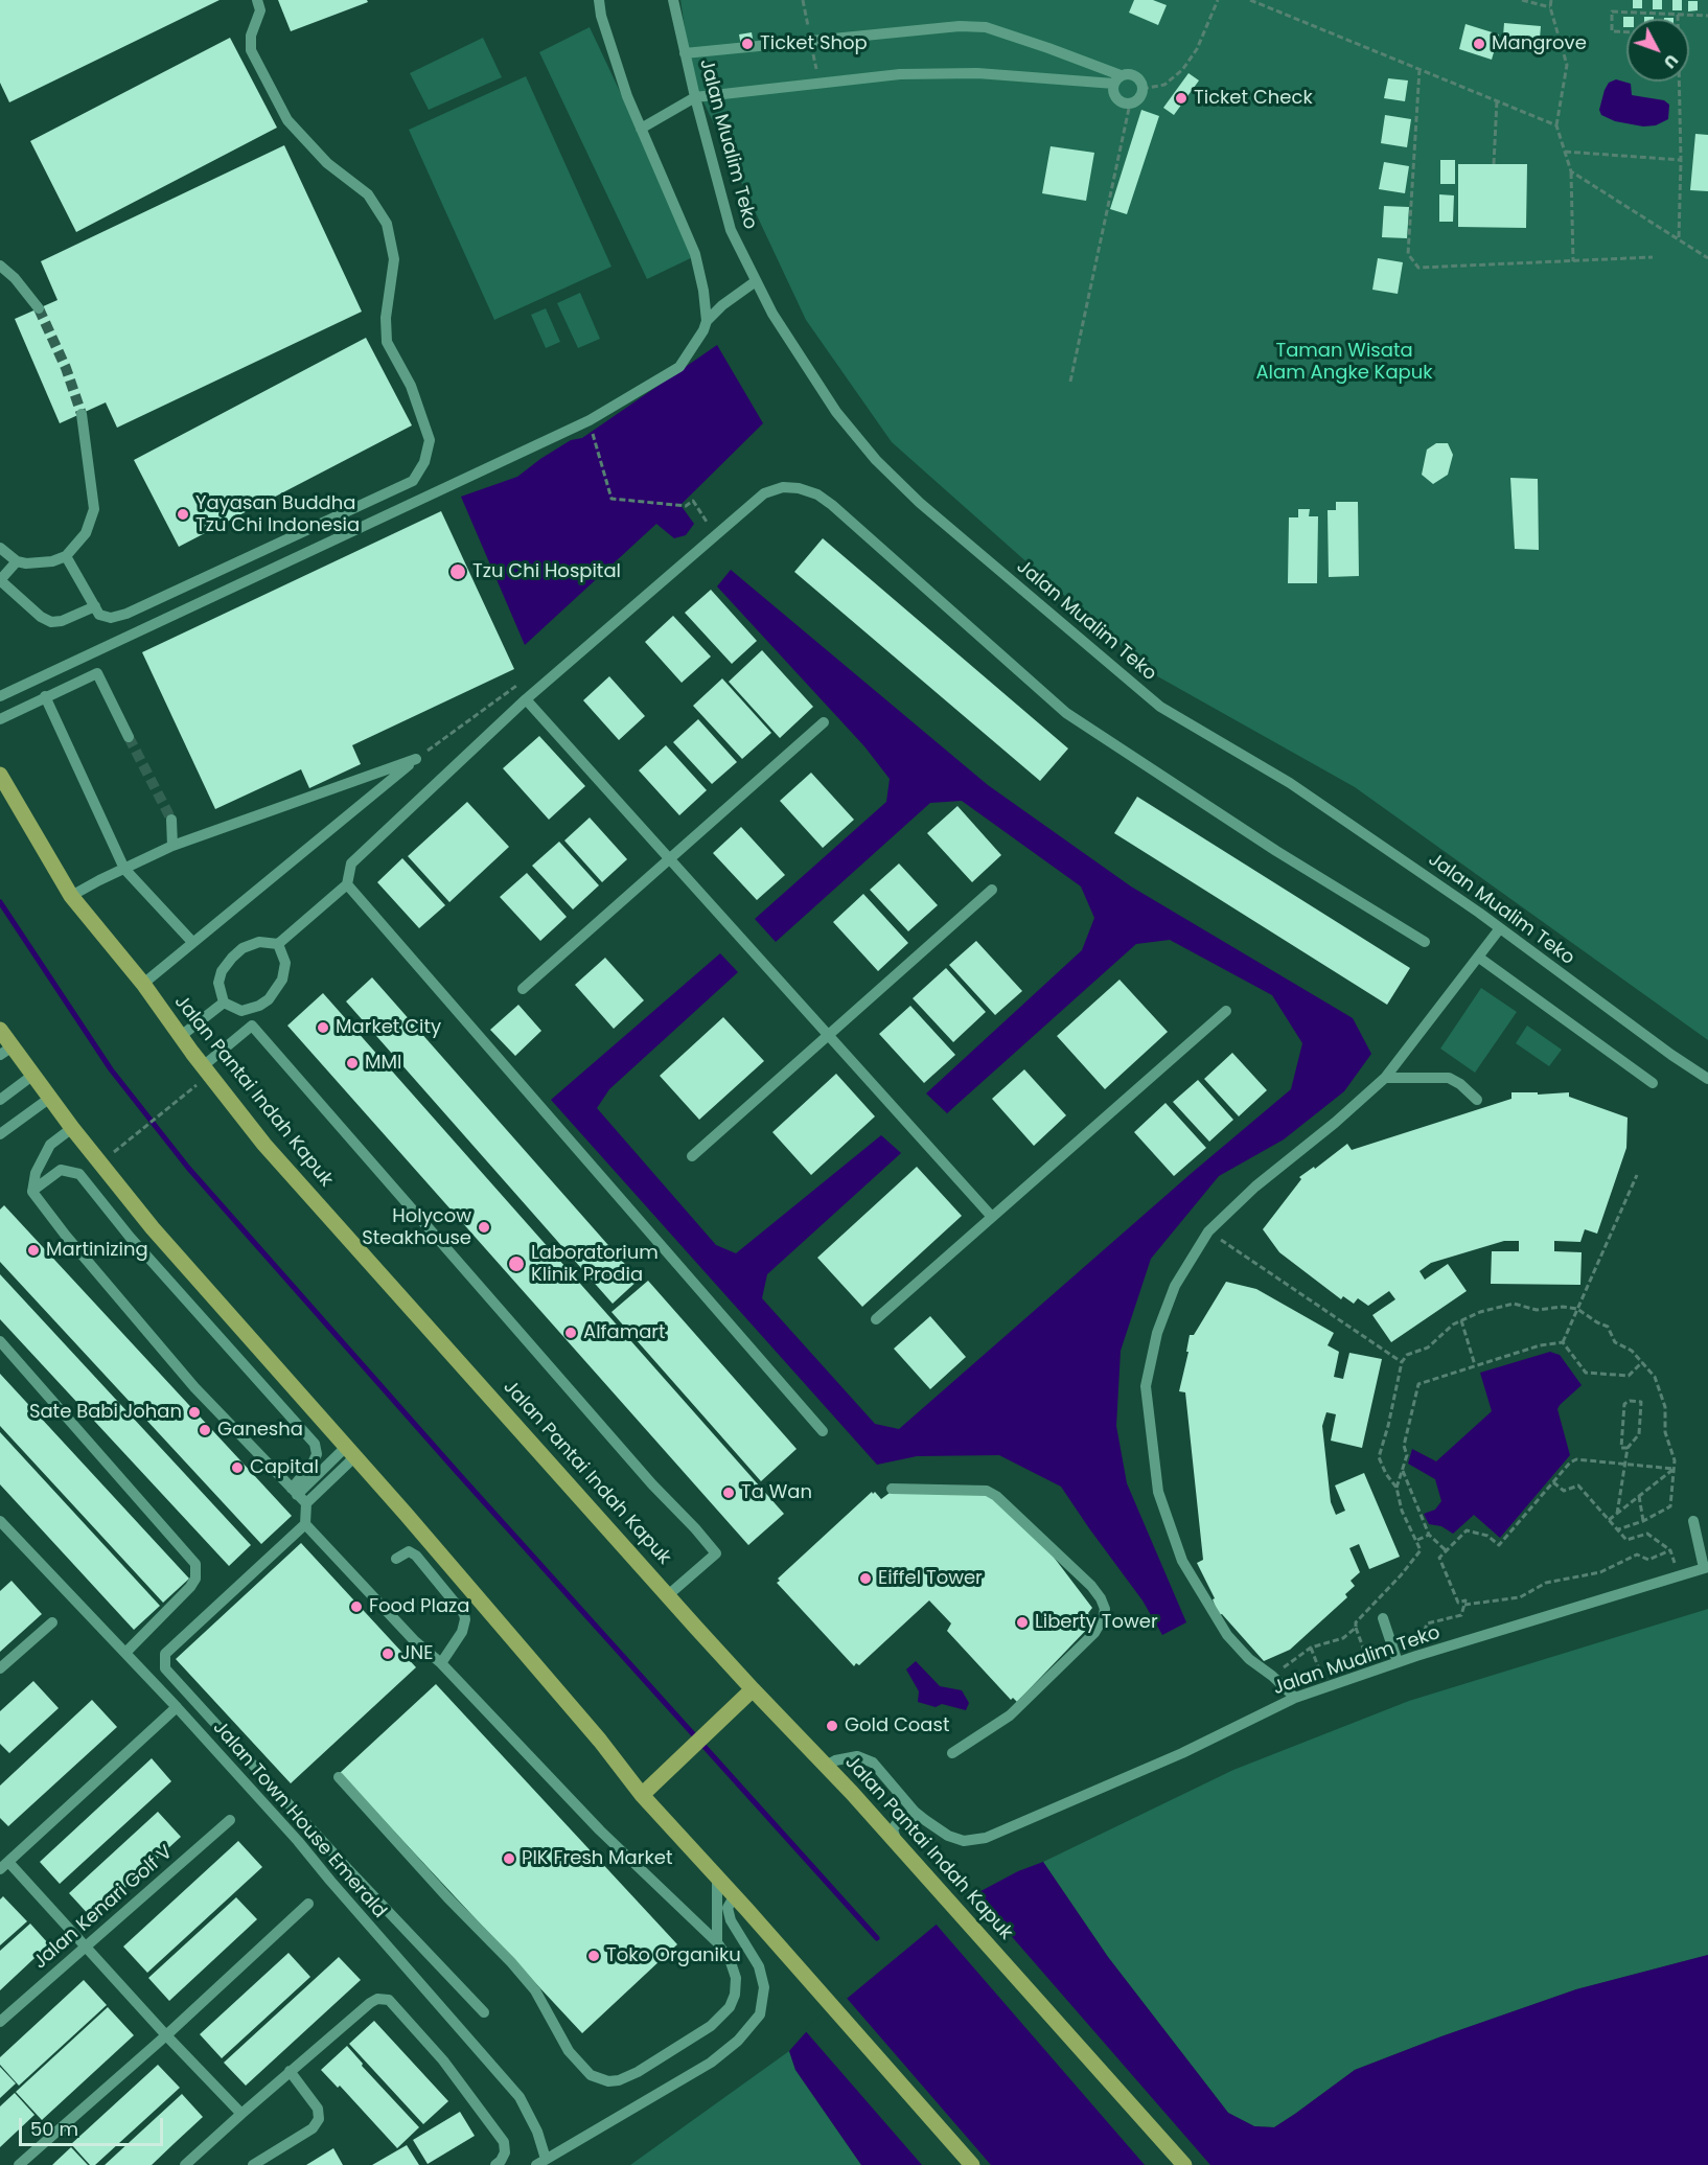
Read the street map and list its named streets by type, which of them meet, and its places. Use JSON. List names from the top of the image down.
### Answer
{
  "streets": {
    "main road": ["Jalan Pantai Indah Kapuk"],
    "street": ["Jalan Mualim Teko", "Jalan Town House Emerald", "Jalan Kenari Golf V"]
  },
  "crossings": [
    ["Jalan Mualim Teko", "Jalan Pantai Indah Kapuk"]
  ],
  "parks": ["Taman Wisata Alam Angke Kapuk"],
  "places": [
    "Ticket Shop",
    "Mangrove",
    "Ticket Check",
    "Yayasan Buddha Tzu Chi Indonesia",
    "Tzu Chi Hospital",
    "Market City",
    "MMI",
    "Holycow Steakhouse",
    "Martinizing",
    "Laboratorium Klinik Prodia",
    "Alfamart",
    "Sate Babi Johan",
    "Ganesha",
    "Capital",
    "Ta Wan",
    "Eiffel Tower",
    "Food Plaza",
    "Liberty Tower",
    "JNE",
    "Gold Coast",
    "PIK Fresh Market",
    "Toko Organiku"
  ],
  "scale_bar": "50 m",
  "north": "bottom right"
}
